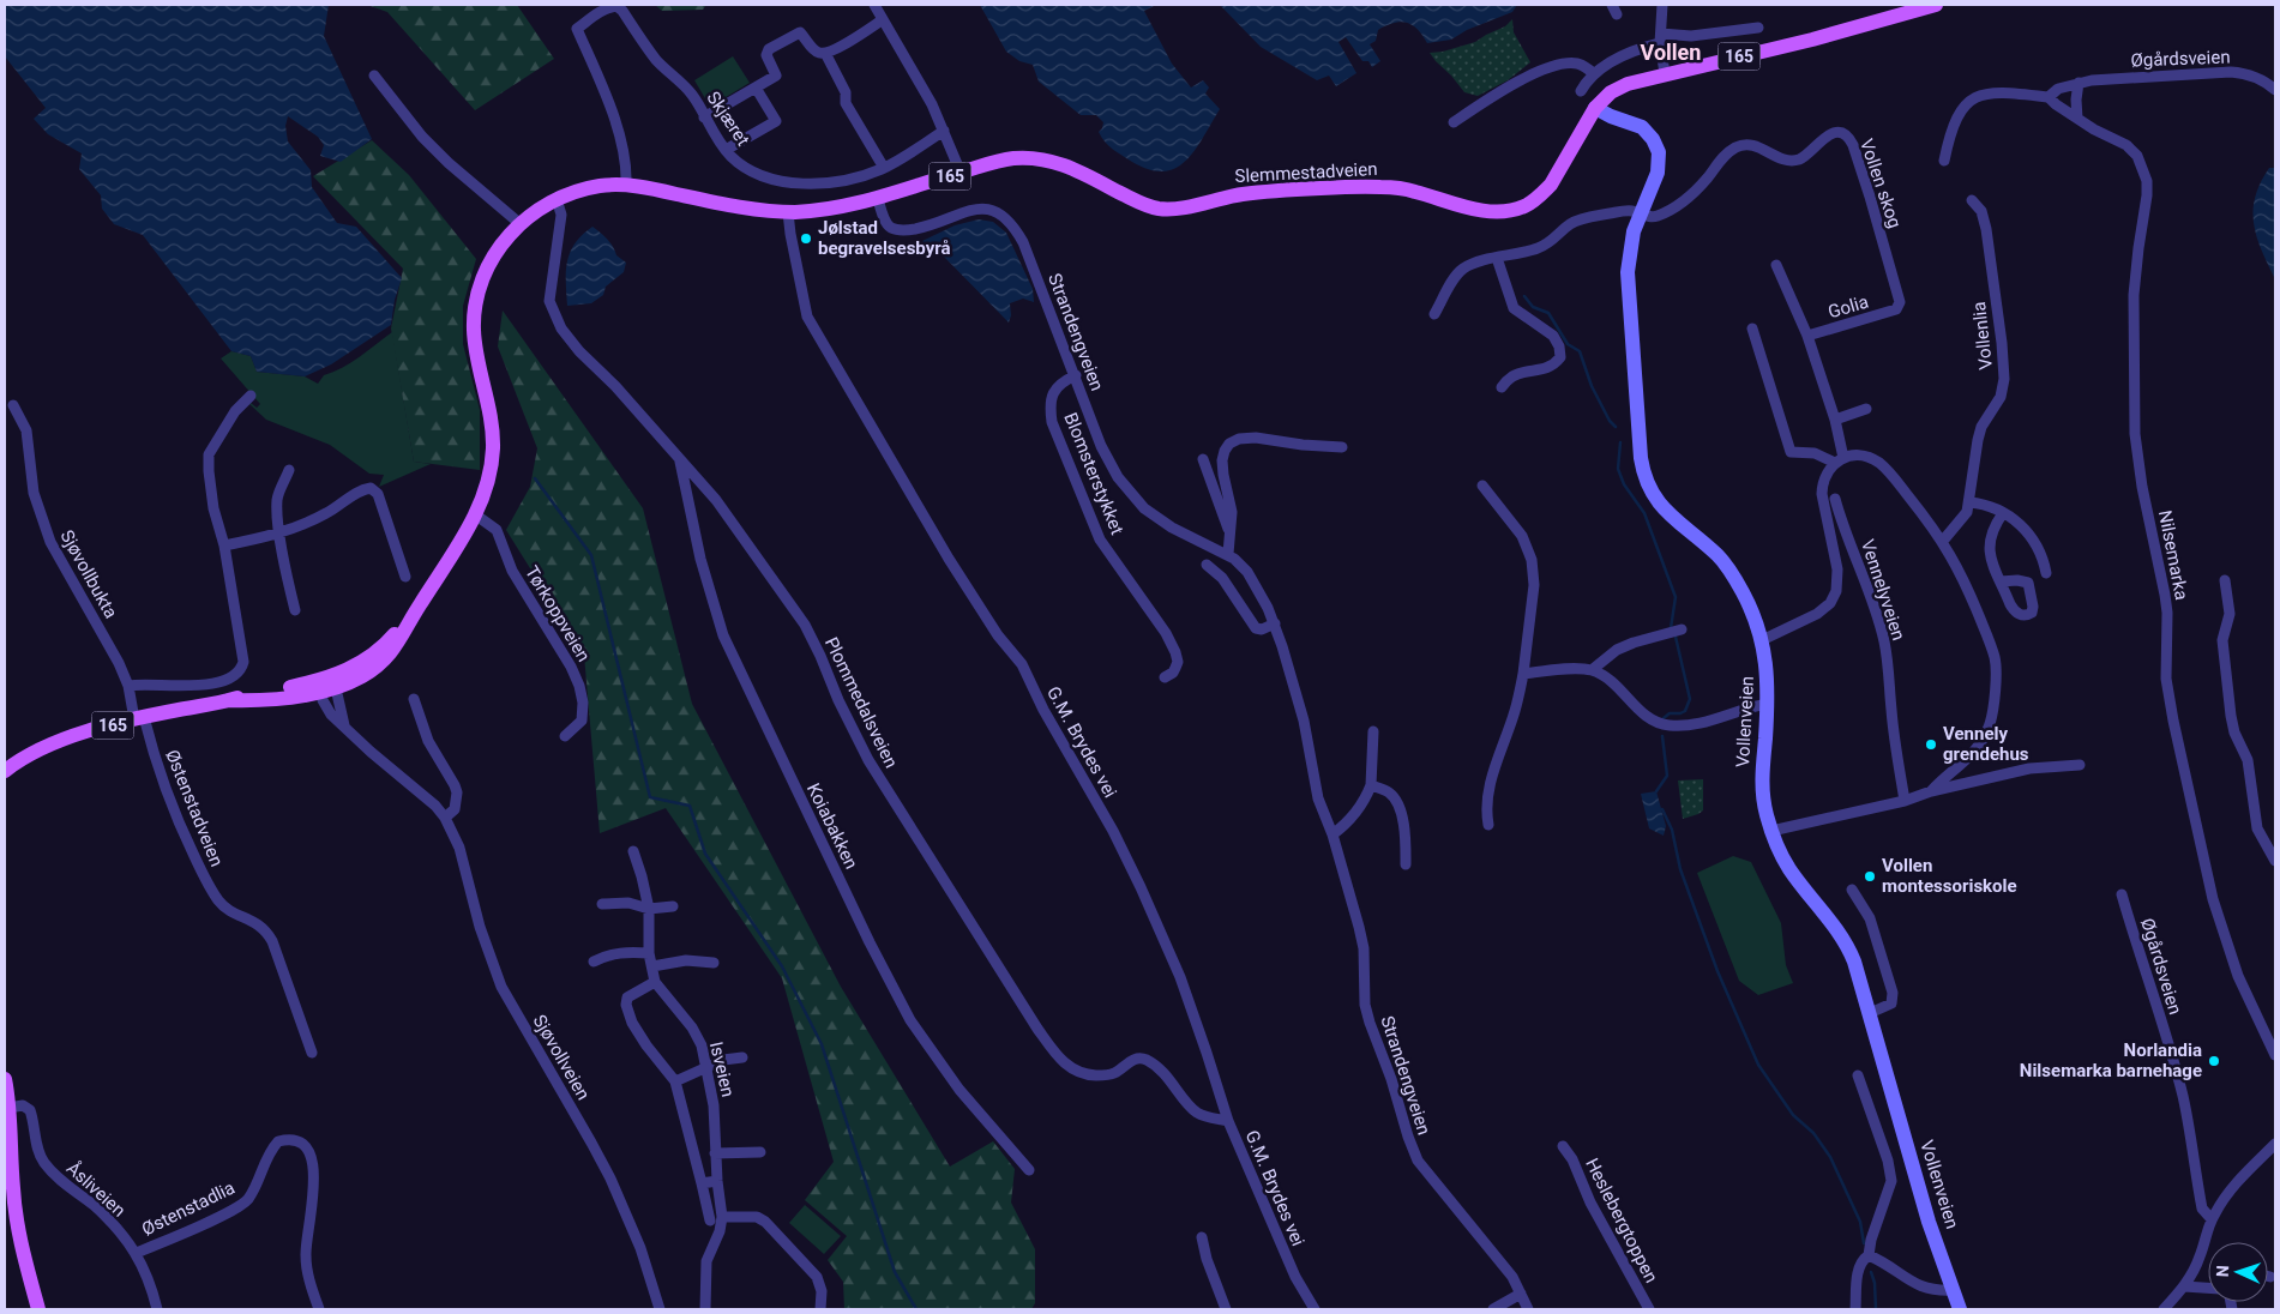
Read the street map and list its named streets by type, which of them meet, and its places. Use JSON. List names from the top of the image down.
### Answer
{
  "streets": {
    "main road": ["165", "Slemmestadveien", "Vollenveien"],
    "street": [
      "Øgårdsveien",
      "Skjæret",
      "Vollen skog",
      "Golia",
      "Strandengveien",
      "Vollenlia",
      "Blomsterstykket",
      "Nilsemarka",
      "Sjøvollbukta",
      "Vennelyveien",
      "Tørkoppveien",
      "Plommedalsveien",
      "G.M. Brydes vei",
      "Østenstadveien",
      "Koiabakken",
      "Sjøvollveien",
      "Isveien",
      "Åsliveien",
      "Østenstadlia",
      "Heslebergtoppen"
    ]
  },
  "crossings": [
    ["Slemmestadveien", "Strandengveien"],
    ["Slemmestadveien", "Sjøvollbukta"],
    ["Slemmestadveien", "Tørkoppveien"],
    ["Slemmestadveien", "Plommedalsveien"],
    ["Slemmestadveien", "Vollenveien"],
    ["Slemmestadveien", "G.M. Brydes vei"],
    ["Slemmestadveien", "Østenstadveien"],
    ["Slemmestadveien", "Sjøvollveien"],
    ["Vollen skog", "Golia"],
    ["Vollen skog", "Vollenveien"],
    ["Strandengveien", "Blomsterstykket"],
    ["Sjøvollbukta", "Østenstadveien"],
    ["Plommedalsveien", "G.M. Brydes vei"],
    ["Plommedalsveien", "Koiabakken"],
    ["Åsliveien", "Østenstadlia"]
  ],
  "districts": ["Vollen"],
  "places": [
    "Jølstad begravelsesbyrå",
    "Vennely grendehus",
    "Vollen montessoriskole",
    "Norlandia Nilsemarka barnehage"
  ],
  "north": "left"
}
